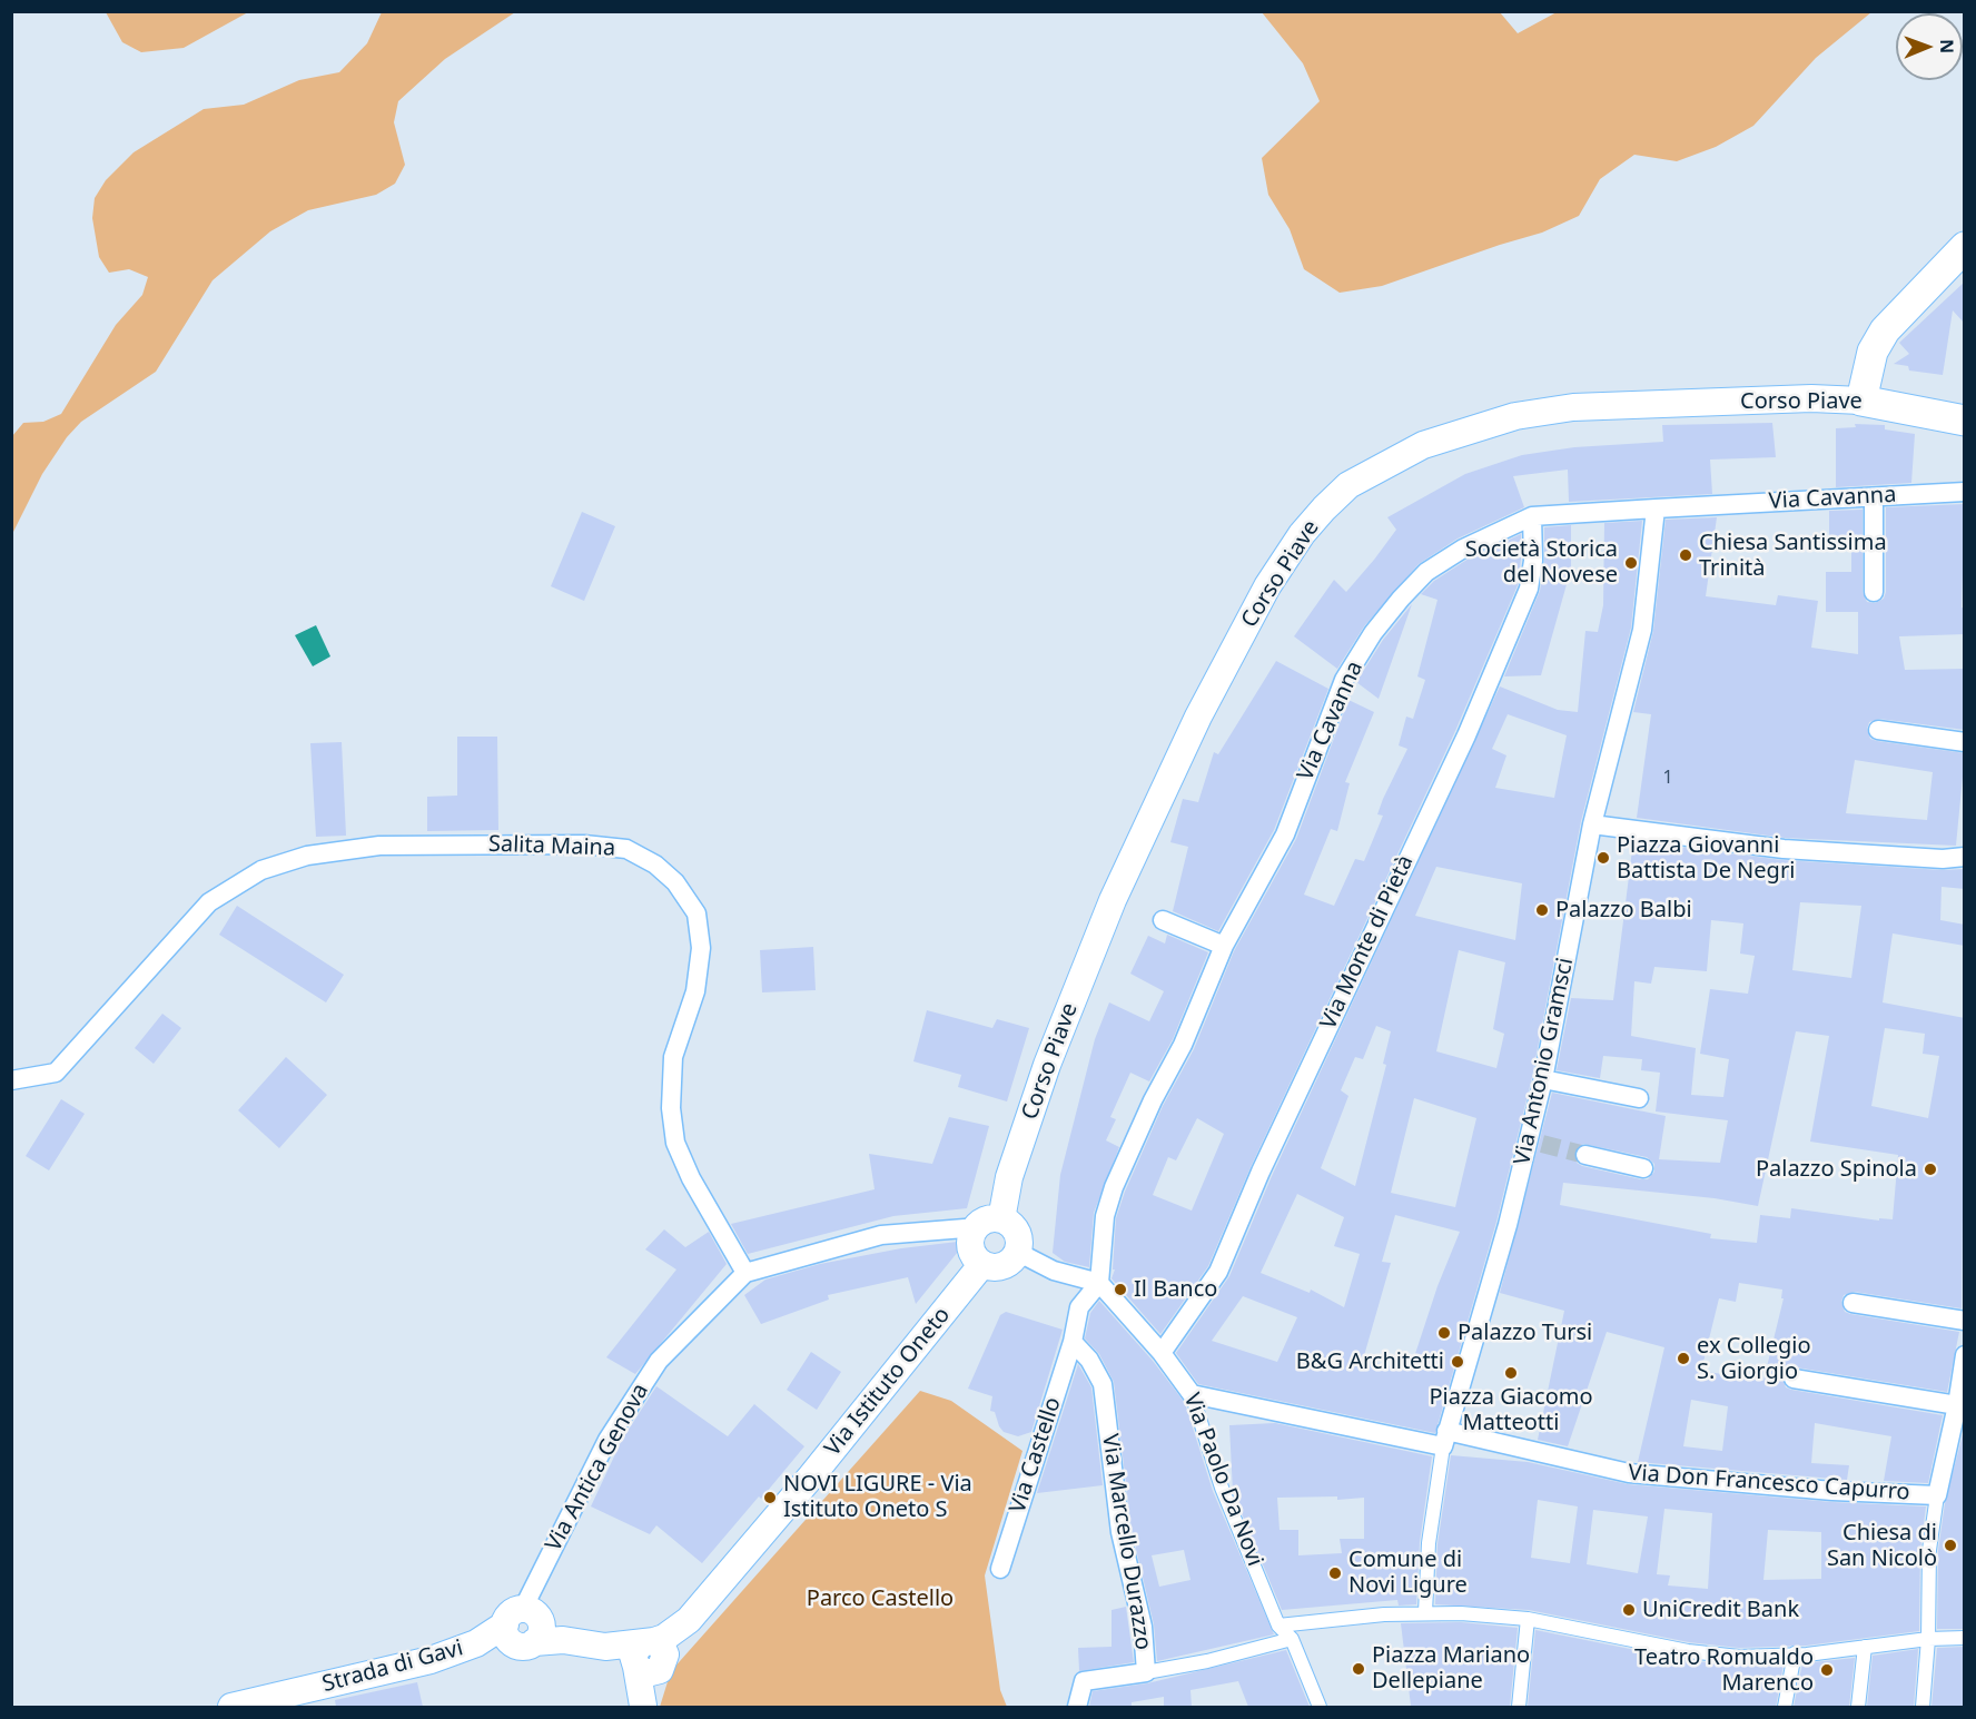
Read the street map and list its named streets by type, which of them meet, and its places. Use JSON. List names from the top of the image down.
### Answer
{
  "streets": {
    "main road": ["Corso Piave", "Via Istituto Oneto", "Strada di Gavi"],
    "street": [
      "Via Cavanna",
      "Salita Maina",
      "Via Monte di Pietà",
      "Via Antonio Gramsci",
      "Via Castello",
      "Via Antica Genova",
      "Via Paolo Da Novi",
      "Via Don Francesco Capurro",
      "Via Marcello Durazzo"
    ]
  },
  "crossings": [
    ["Corso Piave", "Via Istituto Oneto"],
    ["Corso Piave", "Via Antica Genova"],
    ["Via Cavanna", "Via Monte di Pietà"],
    ["Via Cavanna", "Via Antonio Gramsci"],
    ["Via Cavanna", "Via Castello"],
    ["Via Cavanna", "Via Paolo Da Novi"],
    ["Salita Maina", "Via Antica Genova"],
    ["Via Monte di Pietà", "Via Paolo Da Novi"],
    ["Via Antonio Gramsci", "Via Don Francesco Capurro"],
    ["Via Istituto Oneto", "Via Antica Genova"],
    ["Via Castello", "Via Paolo Da Novi"],
    ["Via Castello", "Via Marcello Durazzo"],
    ["Via Antica Genova", "Strada di Gavi"],
    ["Via Paolo Da Novi", "Via Don Francesco Capurro"]
  ],
  "parks": ["Parco Castello"],
  "places": [
    "Chiesa Santissima Trinità",
    "Società Storica del Novese",
    "Piazza Giovanni Battista De Negri",
    "Palazzo Balbi",
    "Palazzo Spinola",
    "Il Banco",
    "Palazzo Tursi",
    "ex Collegio S. Giorgio",
    "B&G Architetti",
    "Piazza Giacomo Matteotti",
    "NOVI LIGURE - Via Istituto Oneto S",
    "Chiesa di San Nicolò",
    "Comune di Novi Ligure",
    "UniCredit Bank",
    "Piazza Mariano Dellepiane",
    "Teatro Romualdo Marenco"
  ],
  "house_numbers": ["1"],
  "north": "right"
}
